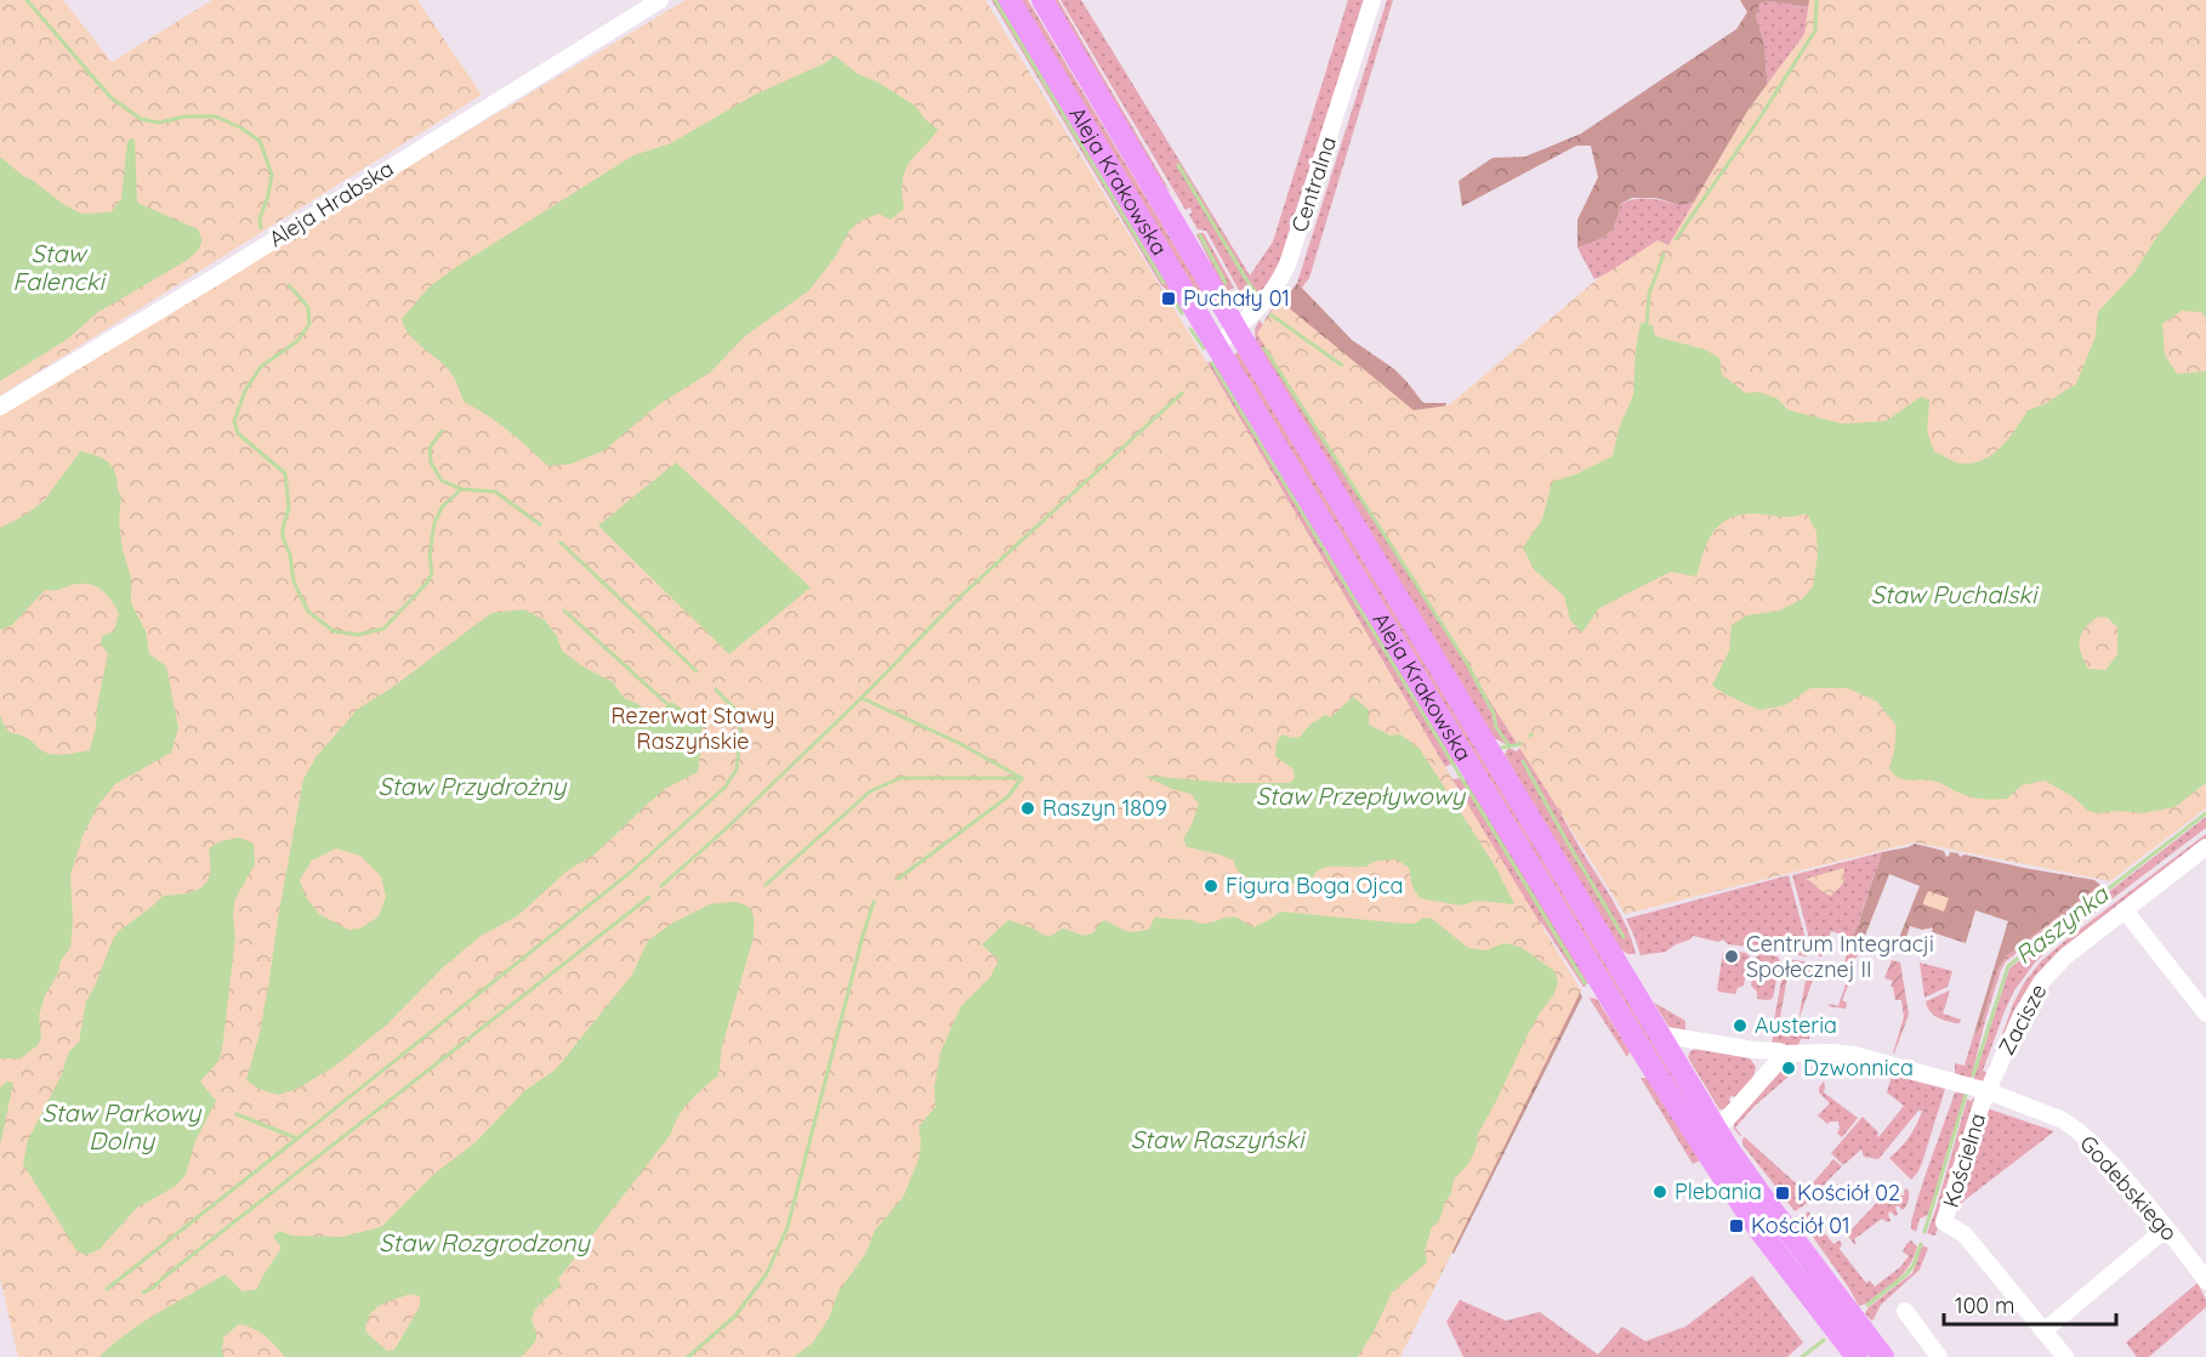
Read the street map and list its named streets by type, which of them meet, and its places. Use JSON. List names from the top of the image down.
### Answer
{
  "streets": {
    "main road": ["Aleja Krakowska"],
    "street": [
      "Centralna",
      "Aleja Hrabska",
      "Zacisze",
      "Kościelna",
      "Godebskiego"
    ]
  },
  "crossings": [
    ["Aleja Krakowska", "Centralna"],
    ["Aleja Krakowska", "Godebskiego"],
    ["Zacisze", "Kościelna"],
    ["Zacisze", "Godebskiego"],
    ["Kościelna", "Godebskiego"]
  ],
  "water": [
    "Staw Falencki",
    "Staw Puchalski",
    "Staw Przydrożny",
    "Staw Przepływowy",
    "Raszynka",
    "Staw Parkowy Dolny",
    "Staw Raszyński",
    "Staw Rozgrodzony"
  ],
  "parks": ["Rezerwat Stawy Raszyńskie"],
  "places": {
    "transit": ["Puchały 01", "Kościół 02", "Kościół 01"],
    "other": [
      "Raszyn 1809",
      "Figura Boga Ojca",
      "Centrum Integracji Społecznej II",
      "Austeria",
      "Dzwonnica",
      "Plebania"
    ]
  },
  "scale_bar": "100 m"
}
